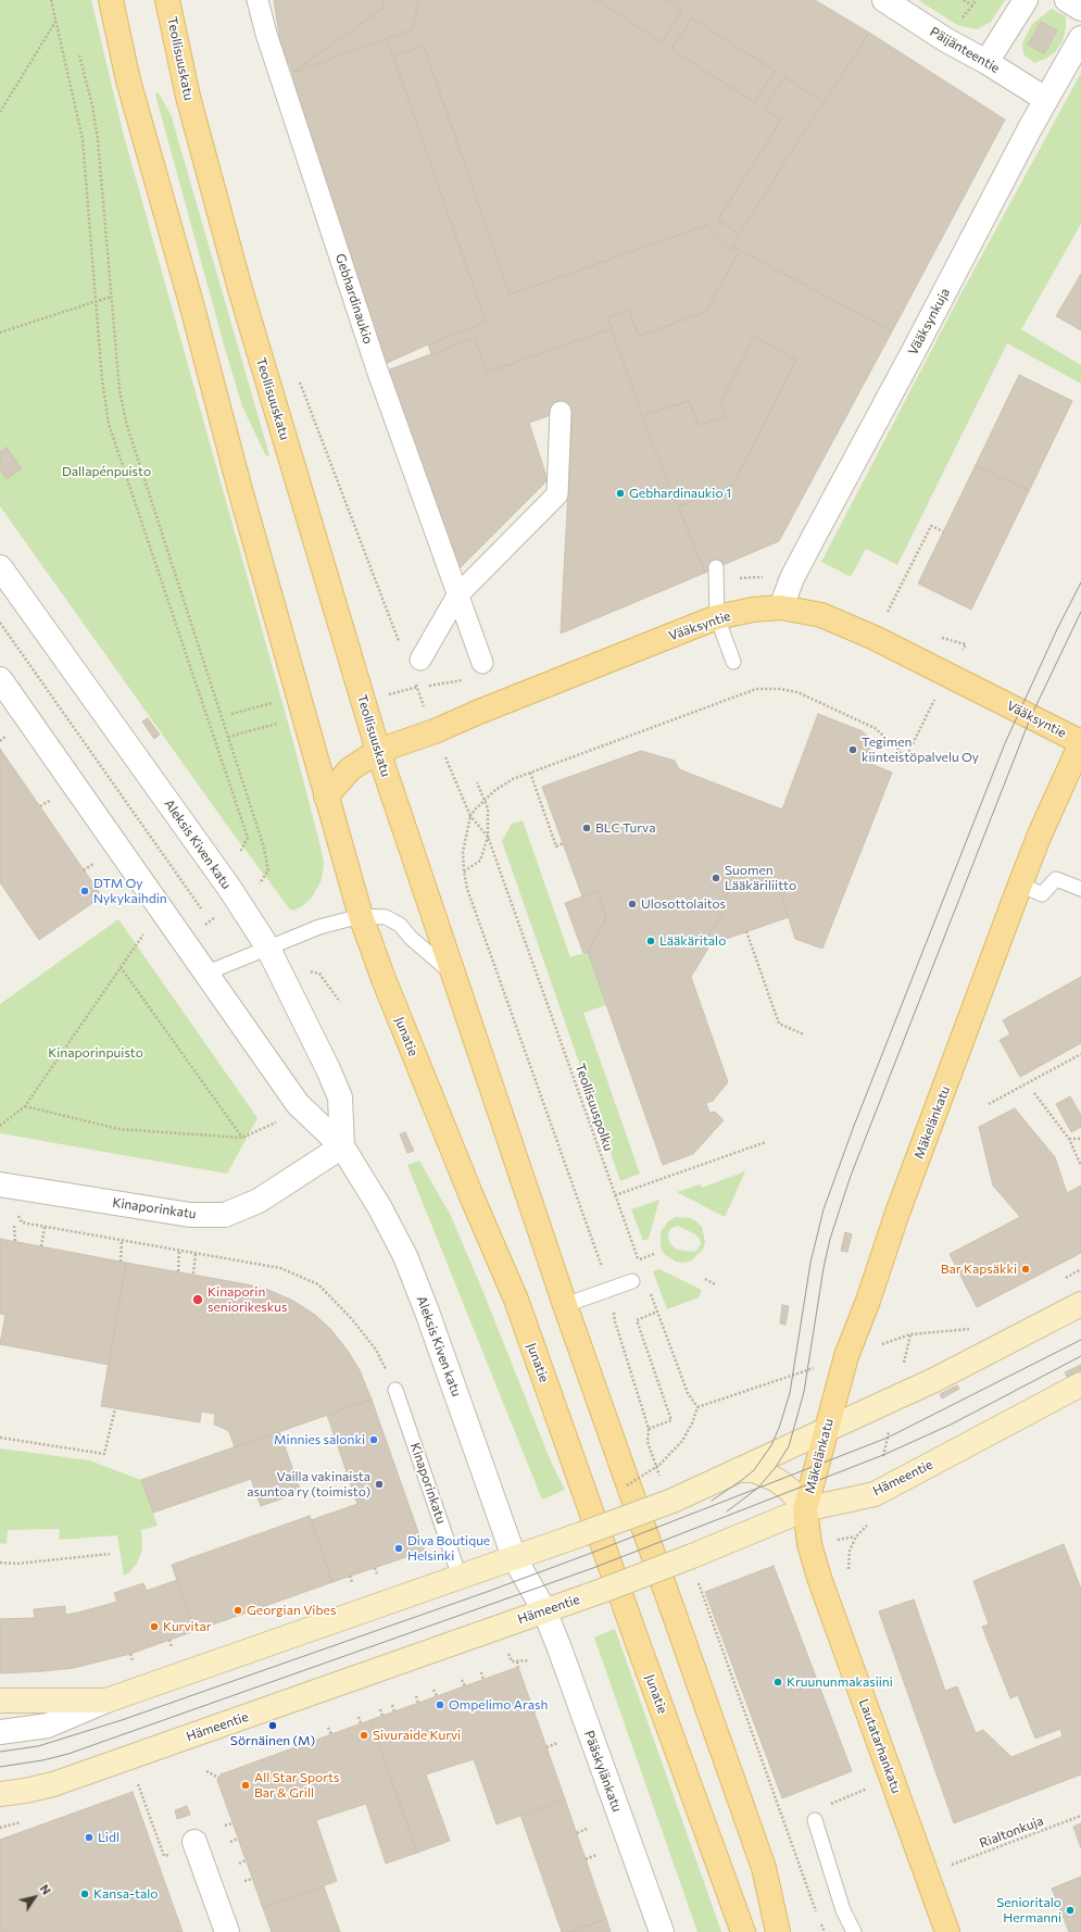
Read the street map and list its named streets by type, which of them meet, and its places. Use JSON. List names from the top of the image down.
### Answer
{
  "streets": {
    "main road": [
      "Teollisuuskatu",
      "Vääksyntie",
      "Junatie",
      "Mäkelänkatu",
      "Hämeentie",
      "Lautatarhankatu"
    ],
    "street": [
      "Päijänteentie",
      "Gebhardinaukio",
      "Vääksynkuja",
      "Aleksis Kiven katu",
      "Kinaporinkatu",
      "Pääskylänkatu"
    ],
    "path": ["Teollisuuspolku", "Rialtonkuja"]
  },
  "crossings": [
    ["Päijänteentie", "Vääksynkuja"],
    ["Teollisuuskatu", "Vääksyntie"],
    ["Vääksynkuja", "Vääksyntie"],
    ["Vääksyntie", "Junatie"],
    ["Vääksyntie", "Mäkelänkatu"],
    ["Aleksis Kiven katu", "Kinaporinkatu"],
    ["Aleksis Kiven katu", "Hämeentie"],
    ["Aleksis Kiven katu", "Pääskylänkatu"],
    ["Mäkelänkatu", "Hämeentie"],
    ["Mäkelänkatu", "Lautatarhankatu"],
    ["Hämeentie", "Lautatarhankatu"],
    ["Hämeentie", "Pääskylänkatu"]
  ],
  "parks": ["Dallapénpuisto", "Kinaporinpuisto"],
  "places": [
    "Gebhardinaukio 1",
    "Tegimen kiinteistöpalvelu Oy",
    "BLC Turva",
    "Suomen Lääkäriliitto",
    "DTM Oy Nykykaihdin",
    "Ulosottolaitos",
    "Lääkäritalo",
    "Bar Kapsäkki",
    "Kinaporin seniorikeskus",
    "Minnies salonki",
    "Vailla vakinaista asuntoa ry (toimisto)",
    "Diva Boutique Helsinki",
    "Georgian Vibes",
    "Kurvitar",
    "Kruununmakasiini",
    "Ompelimo Arash",
    "Sörnäinen (M)",
    "Sivuraide Kurvi",
    "All Star Sports Bar & Grill",
    "Lidl",
    "Kansa-talo",
    "Senioritalo Hermanni"
  ],
  "north": "top right"
}
